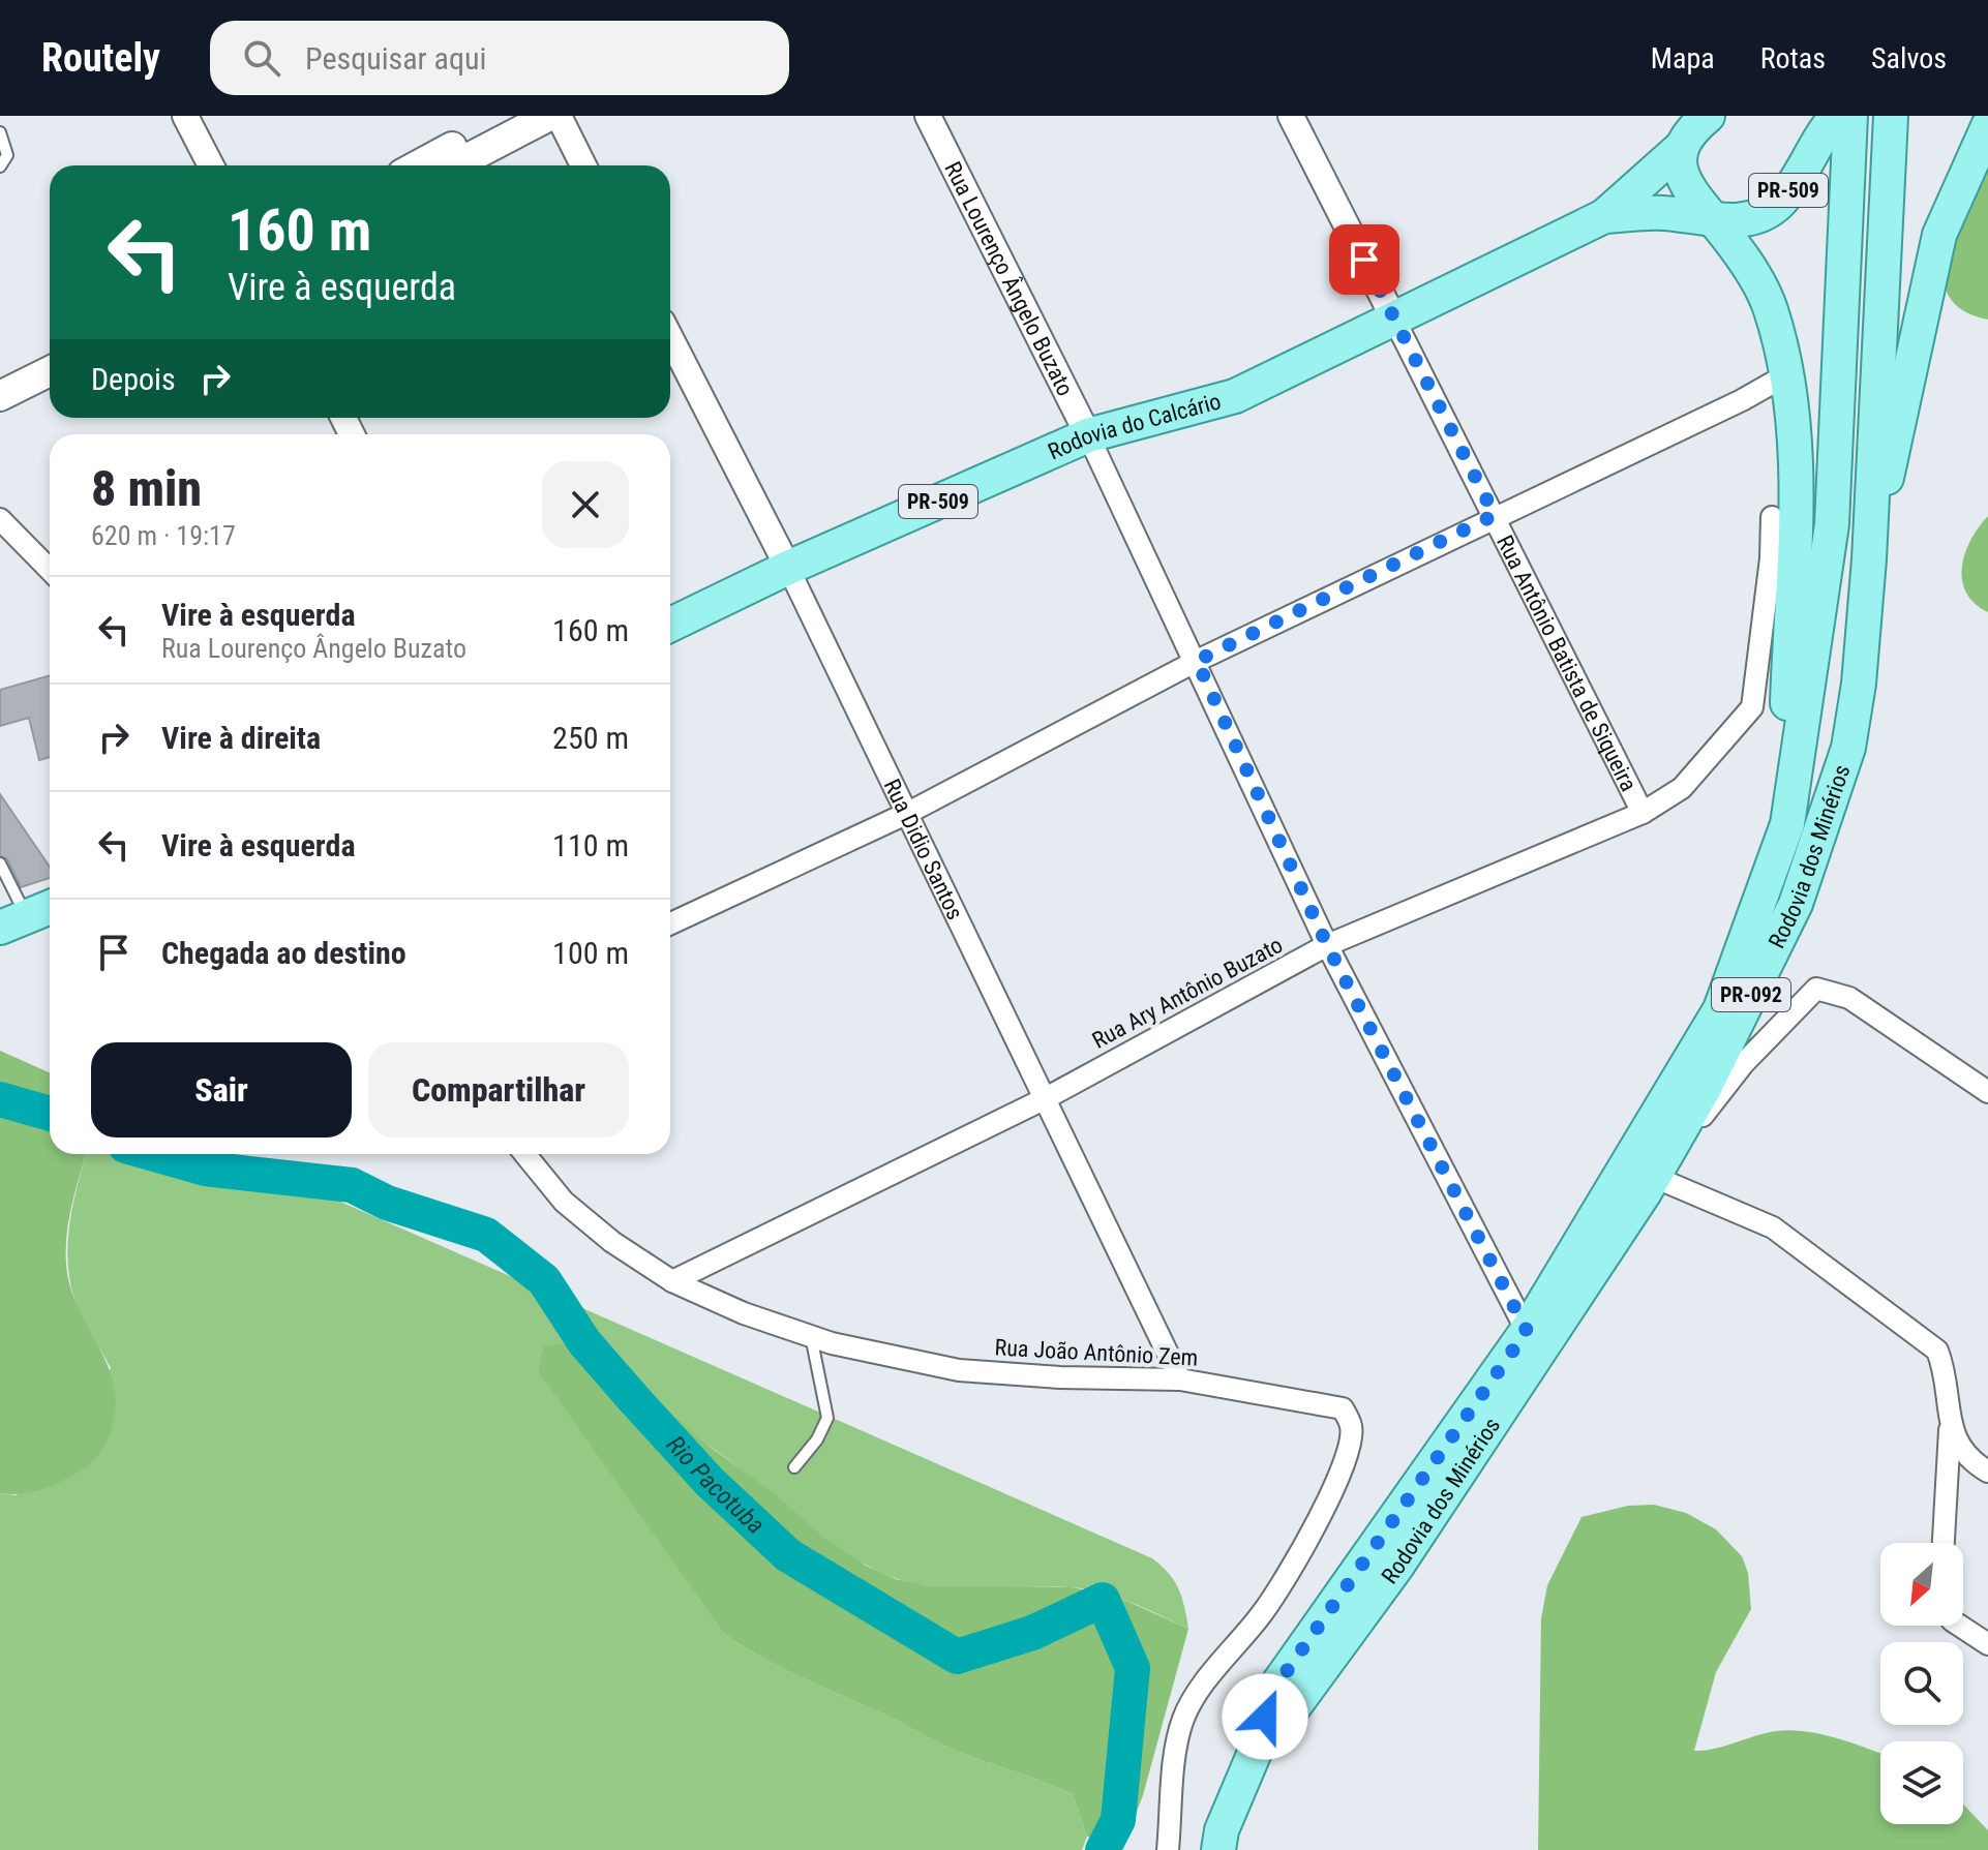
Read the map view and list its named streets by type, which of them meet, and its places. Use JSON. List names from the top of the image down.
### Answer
{
  "streets": {
    "main road": [
      "PR-509",
      "Rodovia do Calcário",
      "Rodovia dos Minérios",
      "PR-092"
    ],
    "street": [
      "Rua Lourenço Ângelo Buzato",
      "Rua Antônio Batista de Siqueira",
      "Rua Didio Santos",
      "Rua Ary Antônio Buzato",
      "Rua João Antônio Zem"
    ]
  },
  "crossings": [
    ["PR-509", "Rodovia do Calcário"],
    ["Rua Lourenço Ângelo Buzato", "Rodovia do Calcário"],
    ["Rua Lourenço Ângelo Buzato", "Rodovia dos Minérios"],
    ["Rua Lourenço Ângelo Buzato", "Rua Ary Antônio Buzato"],
    ["Rodovia do Calcário", "Rua Antônio Batista de Siqueira"],
    ["Rodovia do Calcário", "Rua Didio Santos"],
    ["Rua Antônio Batista de Siqueira", "Rua Ary Antônio Buzato"],
    ["Rua Didio Santos", "Rua Ary Antônio Buzato"],
    ["Rua Didio Santos", "Rua João Antônio Zem"],
    ["Rua Ary Antônio Buzato", "Rua João Antônio Zem"]
  ],
  "water": ["Rio Pacotuba"],
  "north": "bottom left",
  "page": {
    "header": "Routely",
    "search": "Pesquisar aqui",
    "nav": ["Mapa", "Rotas", "Salvos"],
    "turn": ["160 m", "Vire à esquerda"],
    "then": "Depois",
    "heading": ["8 min", "620 m · 19:17"],
    "list": [
      {
        "name": "Vire à esquerda",
        "note": "Rua Lourenço Ângelo Buzato",
        "value": "160 m"
      },
      {
        "name": "Vire à direita",
        "value": "250 m"
      },
      {
        "name": "Vire à esquerda",
        "value": "110 m"
      },
      {
        "name": "Chegada ao destino",
        "value": "100 m"
      }
    ],
    "buttons": ["Sair", "Compartilhar"]
  }
}
